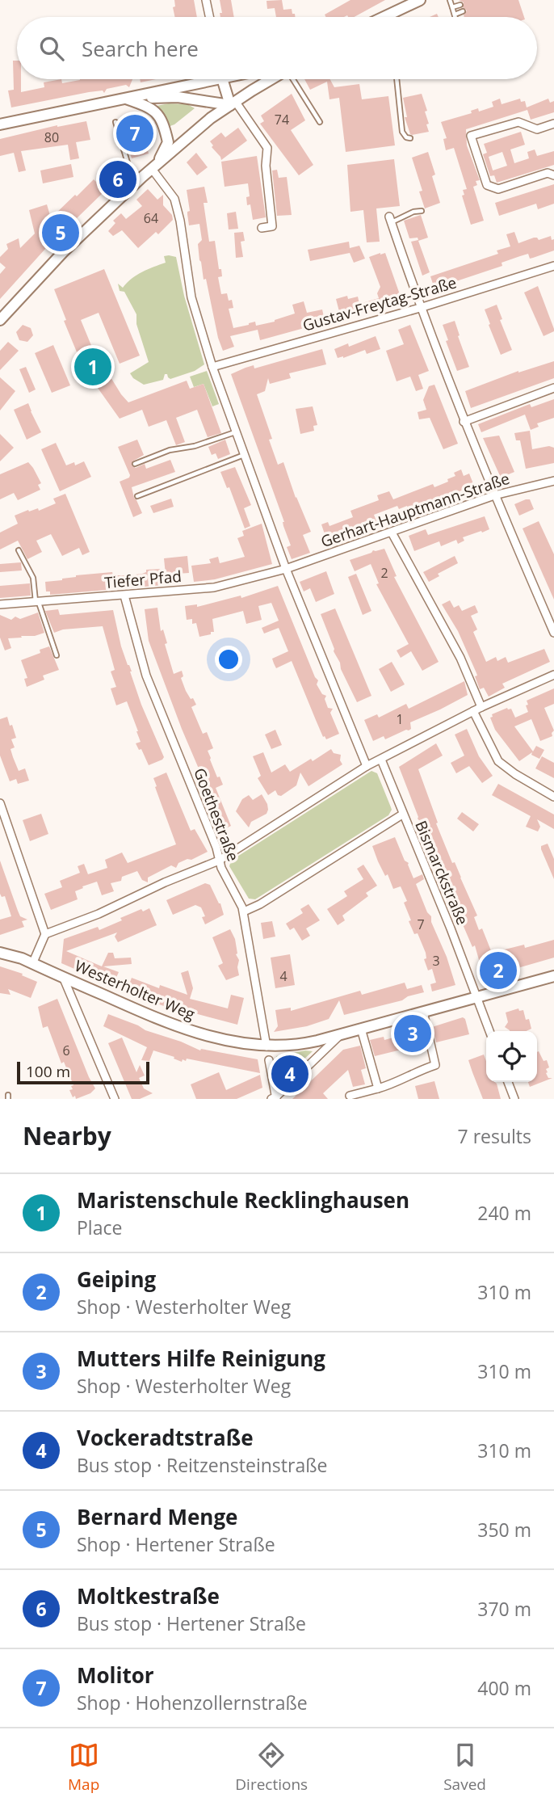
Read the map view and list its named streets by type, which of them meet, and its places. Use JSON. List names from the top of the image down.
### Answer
{
  "streets": {
    "main road": ["Westerholter Weg"],
    "street": [
      "Gustav-Freytag-Straße",
      "Gerhart-Hauptmann-Straße",
      "Tiefer Pfad",
      "Goethestraße",
      "Bismarckstraße"
    ]
  },
  "crossings": [
    ["Gerhart-Hauptmann-Straße", "Tiefer Pfad"],
    ["Tiefer Pfad", "Goethestraße"],
    ["Goethestraße", "Westerholter Weg"],
    ["Bismarckstraße", "Westerholter Weg"]
  ],
  "house_numbers": [
    "74",
    "80",
    "64",
    "2",
    "1",
    "7",
    "3",
    "4",
    "6"
  ],
  "scale_bar": "100 m",
  "page": {
    "search": "Search here",
    "pins": [
      "7",
      "6",
      "5",
      "1",
      "2",
      "3",
      "4"
    ],
    "scale": "100 m",
    "heading": ["Nearby", "7 results"],
    "list": [
      {
        "mark": "1",
        "name": "Maristenschule Recklinghausen",
        "note": "Place",
        "value": "240 m"
      },
      {
        "mark": "2",
        "name": "Geiping",
        "note": "Shop · Westerholter Weg",
        "value": "310 m"
      },
      {
        "mark": "3",
        "name": "Mutters Hilfe Reinigung",
        "note": "Shop · Westerholter Weg",
        "value": "310 m"
      },
      {
        "mark": "4",
        "name": "Vockeradtstraße",
        "note": "Bus stop · Reitzensteinstraße",
        "value": "310 m"
      },
      {
        "mark": "5",
        "name": "Bernard Menge",
        "note": "Shop · Hertener Straße",
        "value": "350 m"
      },
      {
        "mark": "6",
        "name": "Moltkestraße",
        "note": "Bus stop · Hertener Straße",
        "value": "370 m"
      },
      {
        "mark": "7",
        "name": "Molitor",
        "note": "Shop · Hohenzollernstraße",
        "value": "400 m"
      }
    ],
    "nav": ["Map", "Directions", "Saved"]
  }
}
